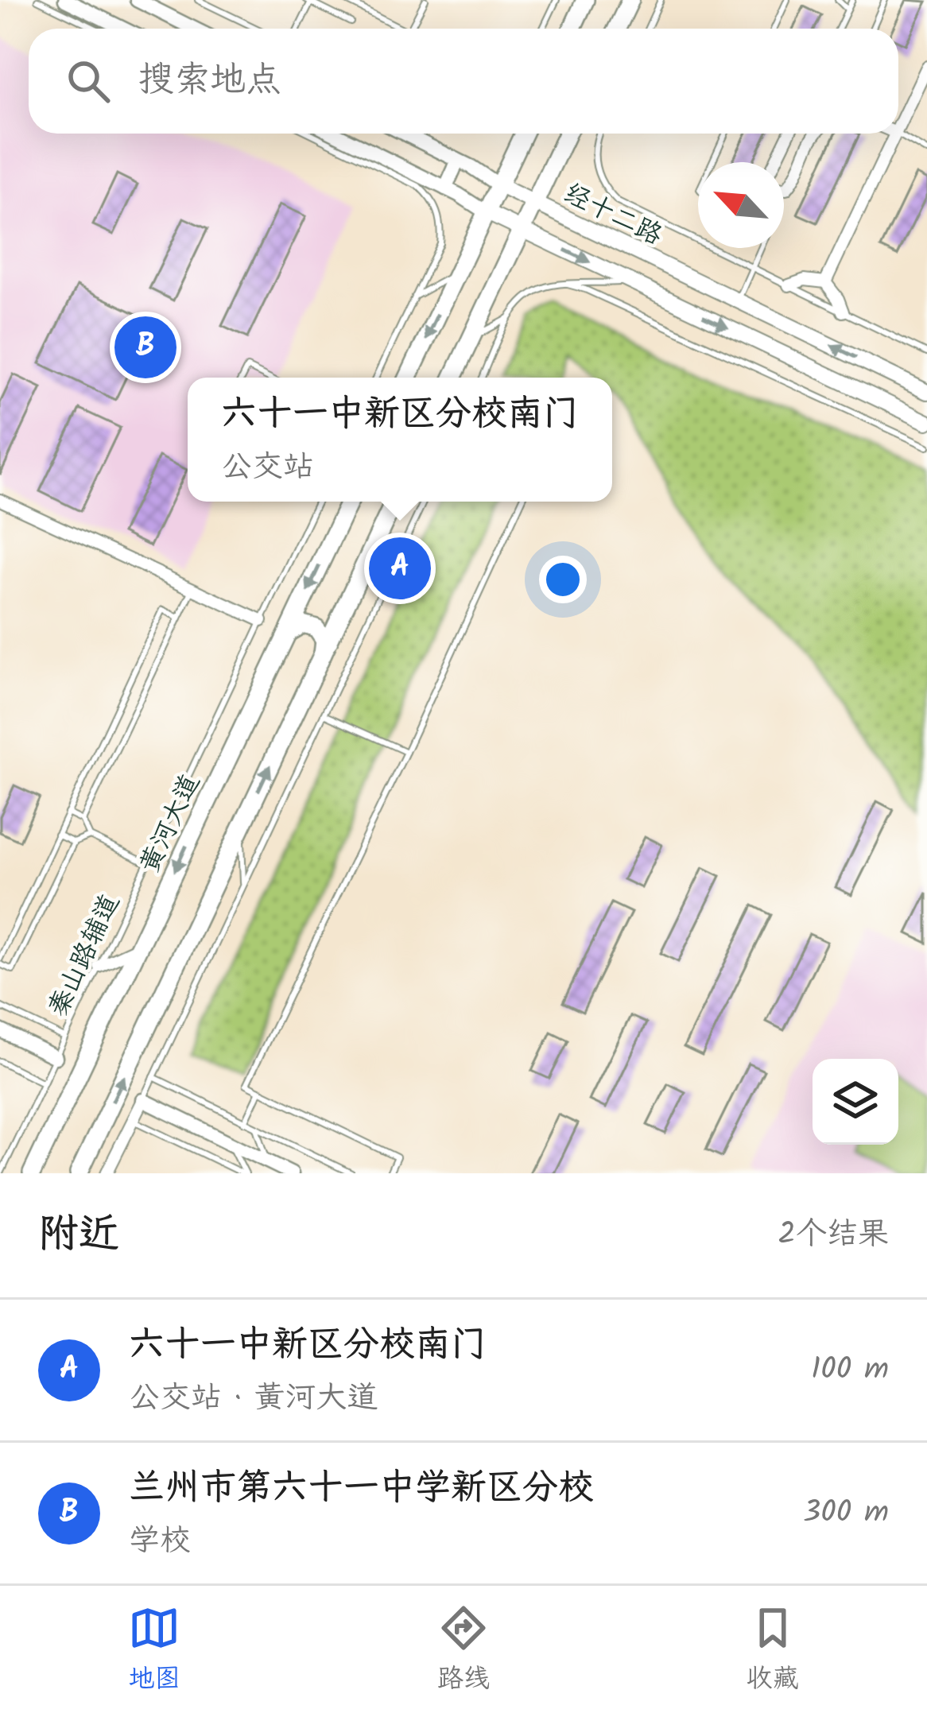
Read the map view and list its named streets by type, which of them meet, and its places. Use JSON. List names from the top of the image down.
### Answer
{
  "streets": {
    "main road": ["经十二路", "黄河大道"],
    "lane": ["秦山路辅道"]
  },
  "one_way": ["经十二路"],
  "north": "top left",
  "page": {
    "search": "搜索地点",
    "pins": ["B", "A"],
    "popup": ["六十一中新区分校南门", "公交站"],
    "heading": ["附近", "2个结果"],
    "list": [
      {
        "mark": "A",
        "name": "六十一中新区分校南门",
        "note": "公交站 · 黄河大道",
        "value": "100 m"
      },
      {
        "mark": "B",
        "name": "兰州市第六十一中学新区分校",
        "note": "学校",
        "value": "300 m"
      }
    ],
    "nav": ["地图", "路线", "收藏"]
  }
}
